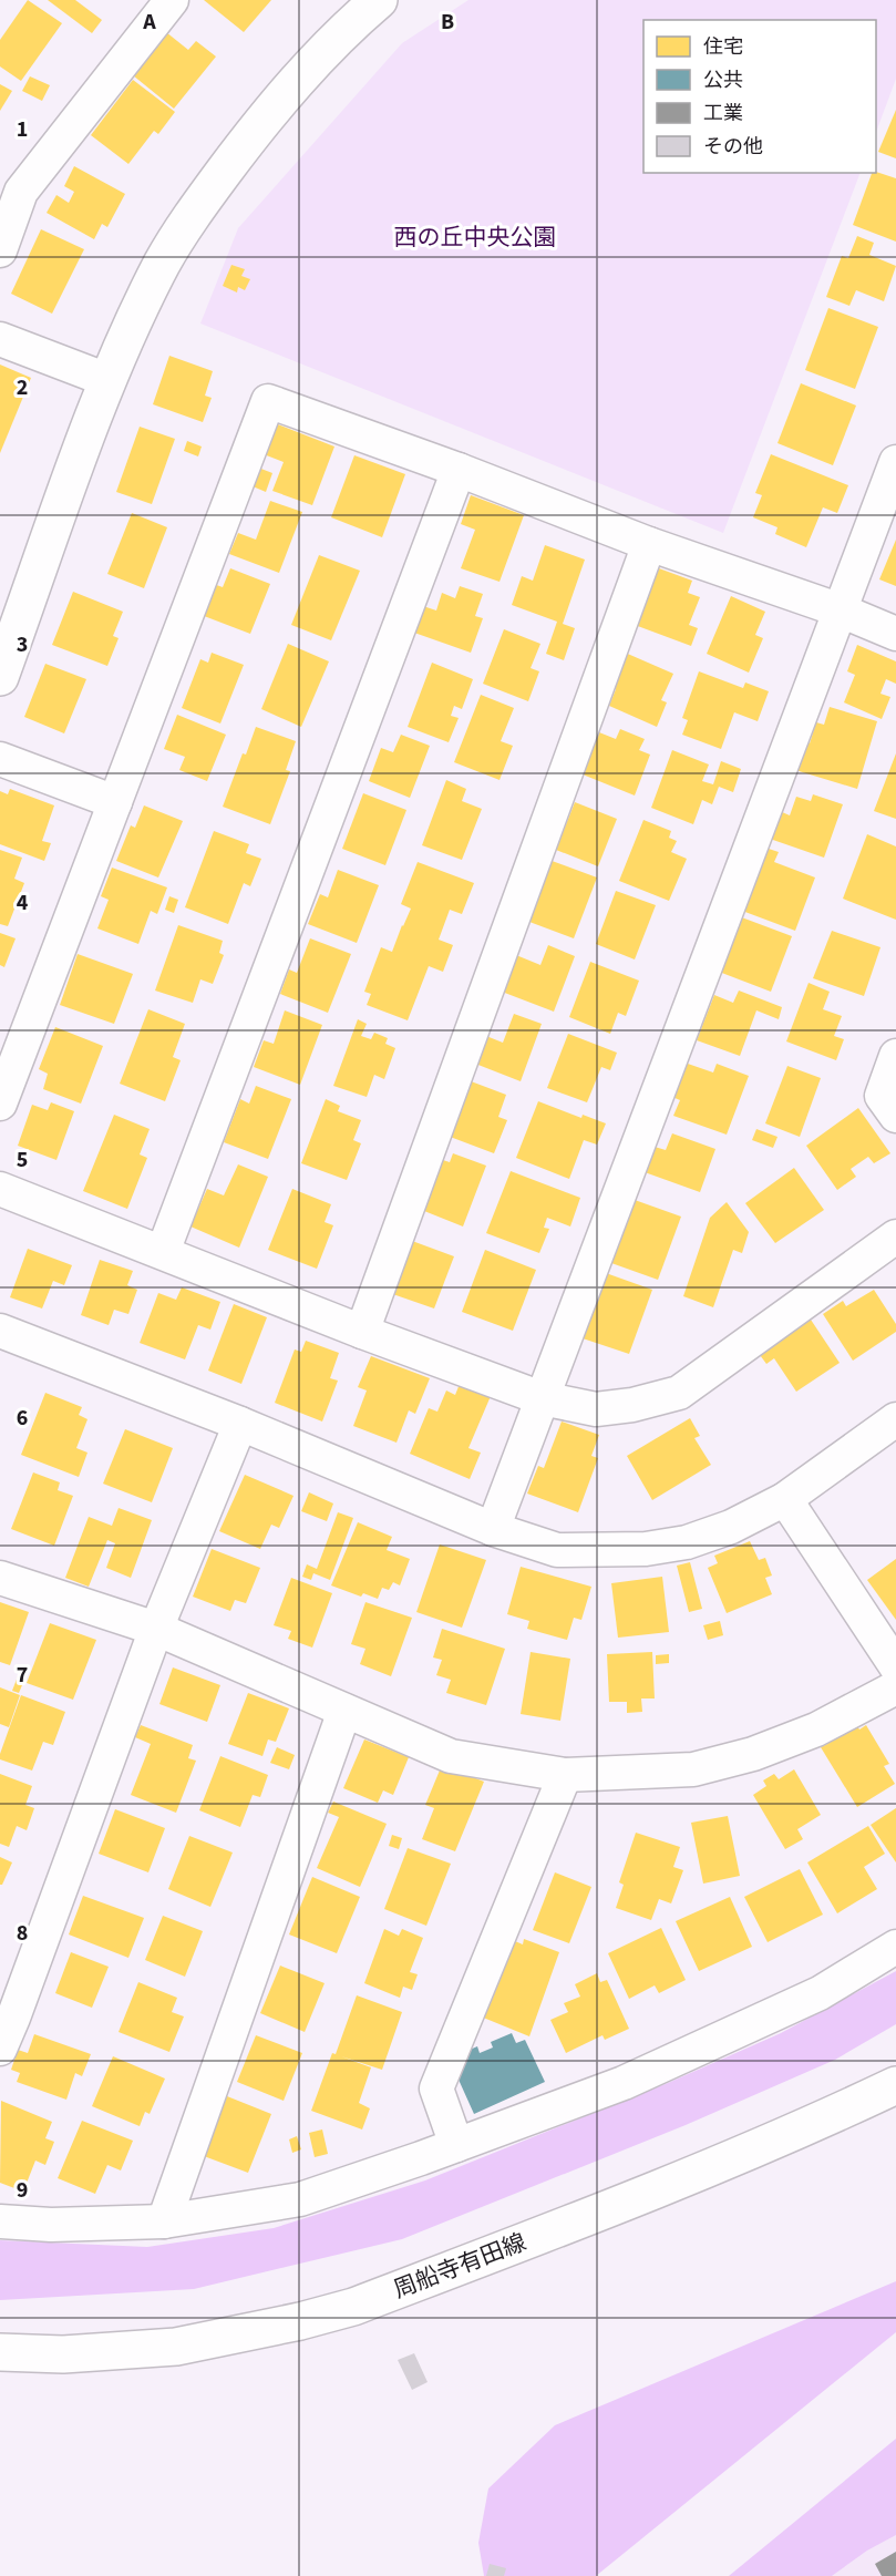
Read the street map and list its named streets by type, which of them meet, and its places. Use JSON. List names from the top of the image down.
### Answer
{
  "streets": {
    "main road": ["周船寺有田線"]
  },
  "parks": ["西の丘中央公園"],
  "legend": [
    "住宅",
    "公共",
    "工業",
    "その他"
  ],
  "grid": {
    "columns": ["A", "B"],
    "rows": [
      "1",
      "2",
      "3",
      "4",
      "5",
      "6",
      "7",
      "8",
      "9"
    ]
  }
}
